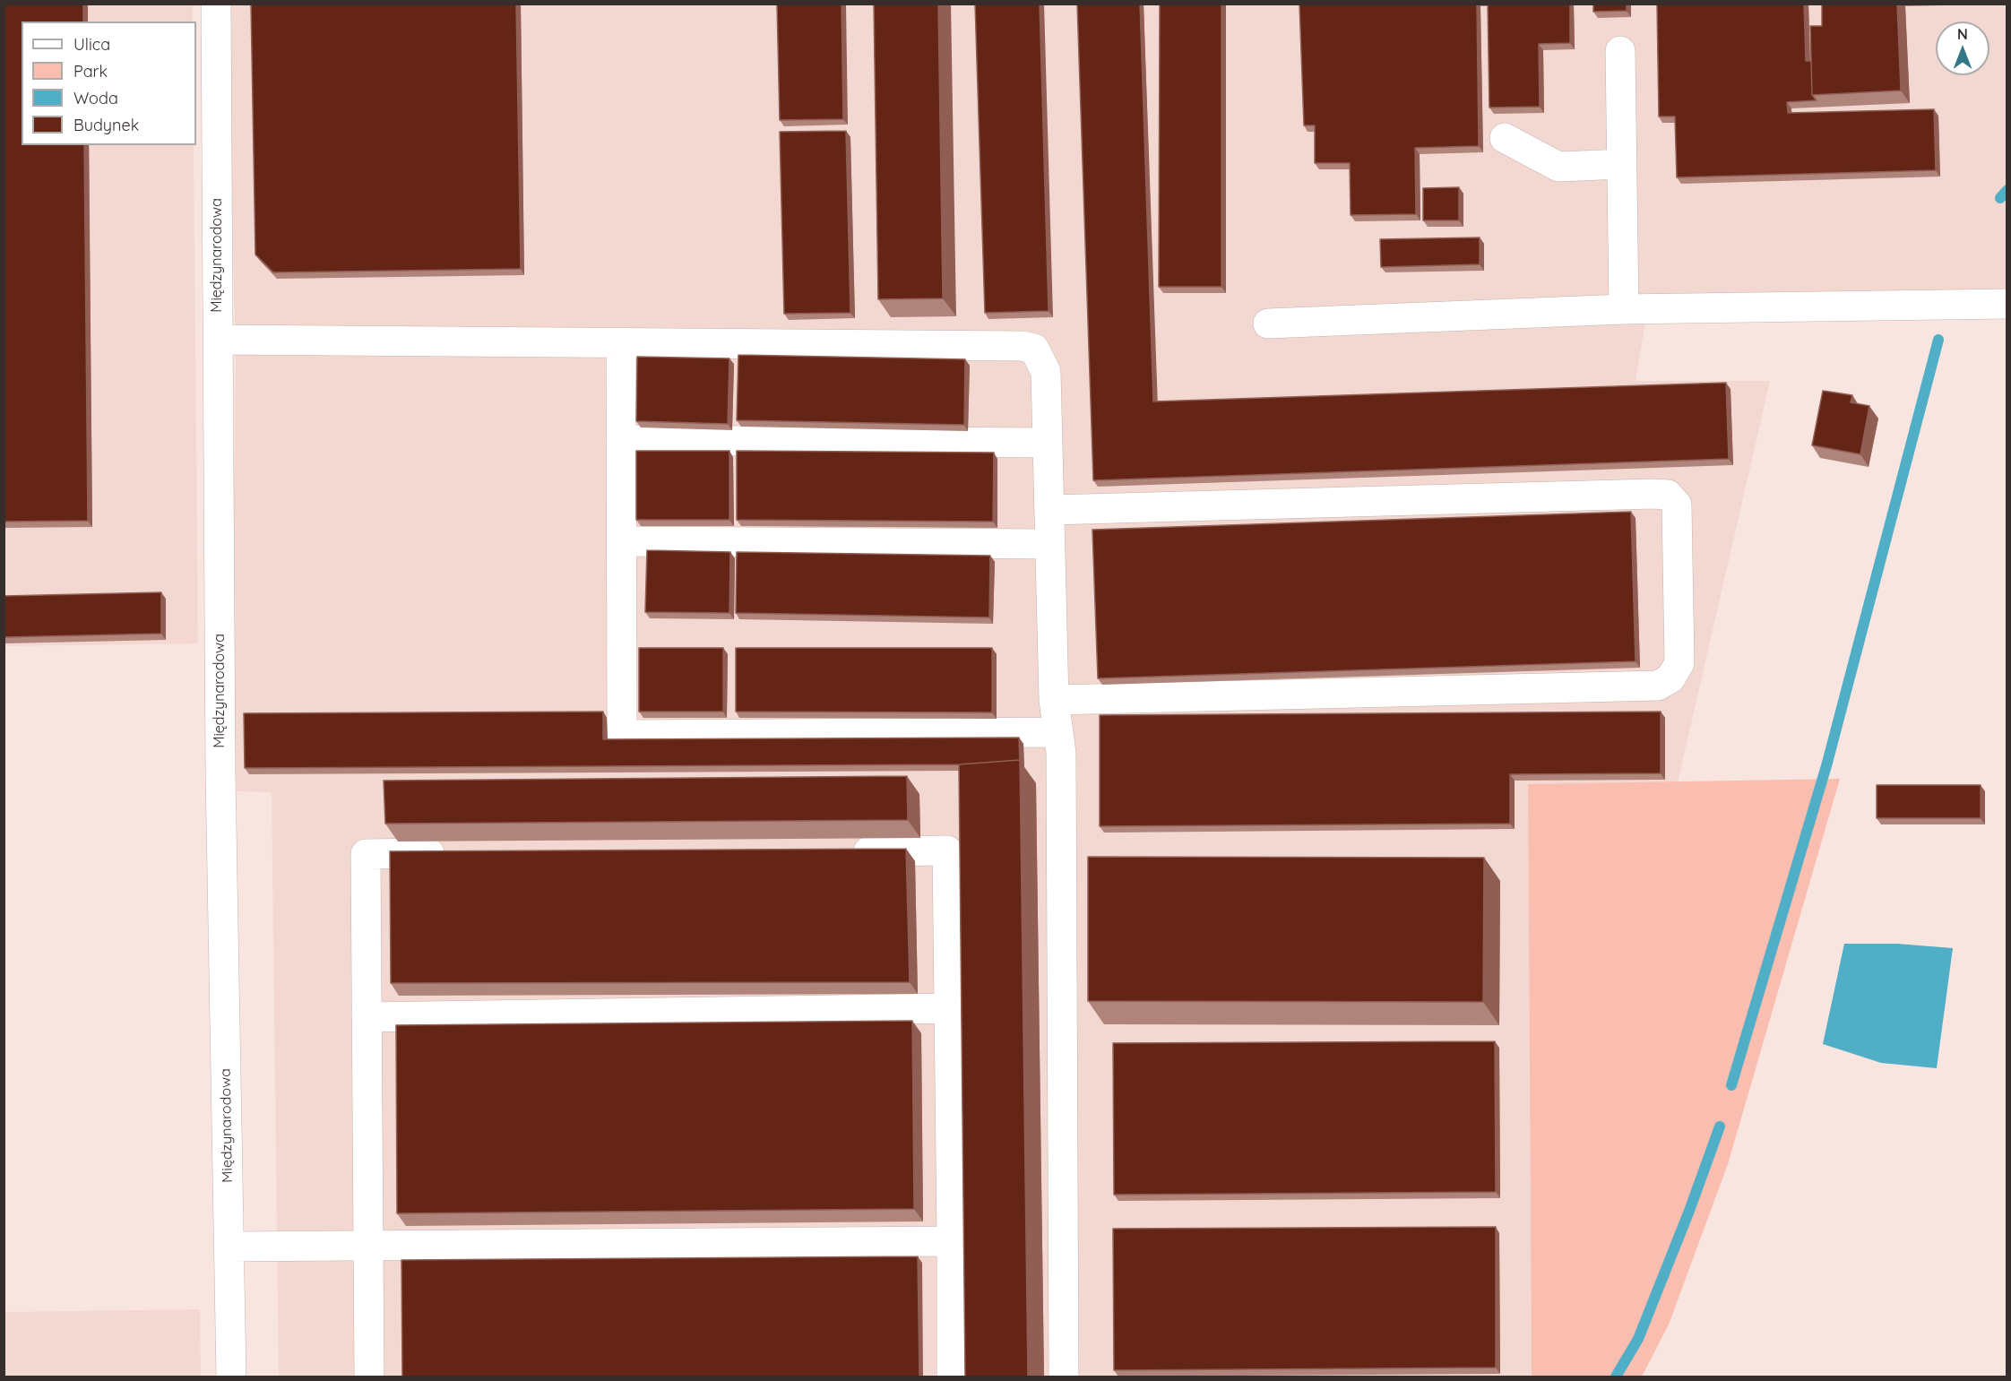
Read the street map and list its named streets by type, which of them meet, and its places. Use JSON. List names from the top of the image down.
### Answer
{
  "streets": {
    "street": ["Międzynarodowa"]
  },
  "legend": [
    "Ulica",
    "Park",
    "Woda",
    "Budynek"
  ],
  "north": "top"
}
